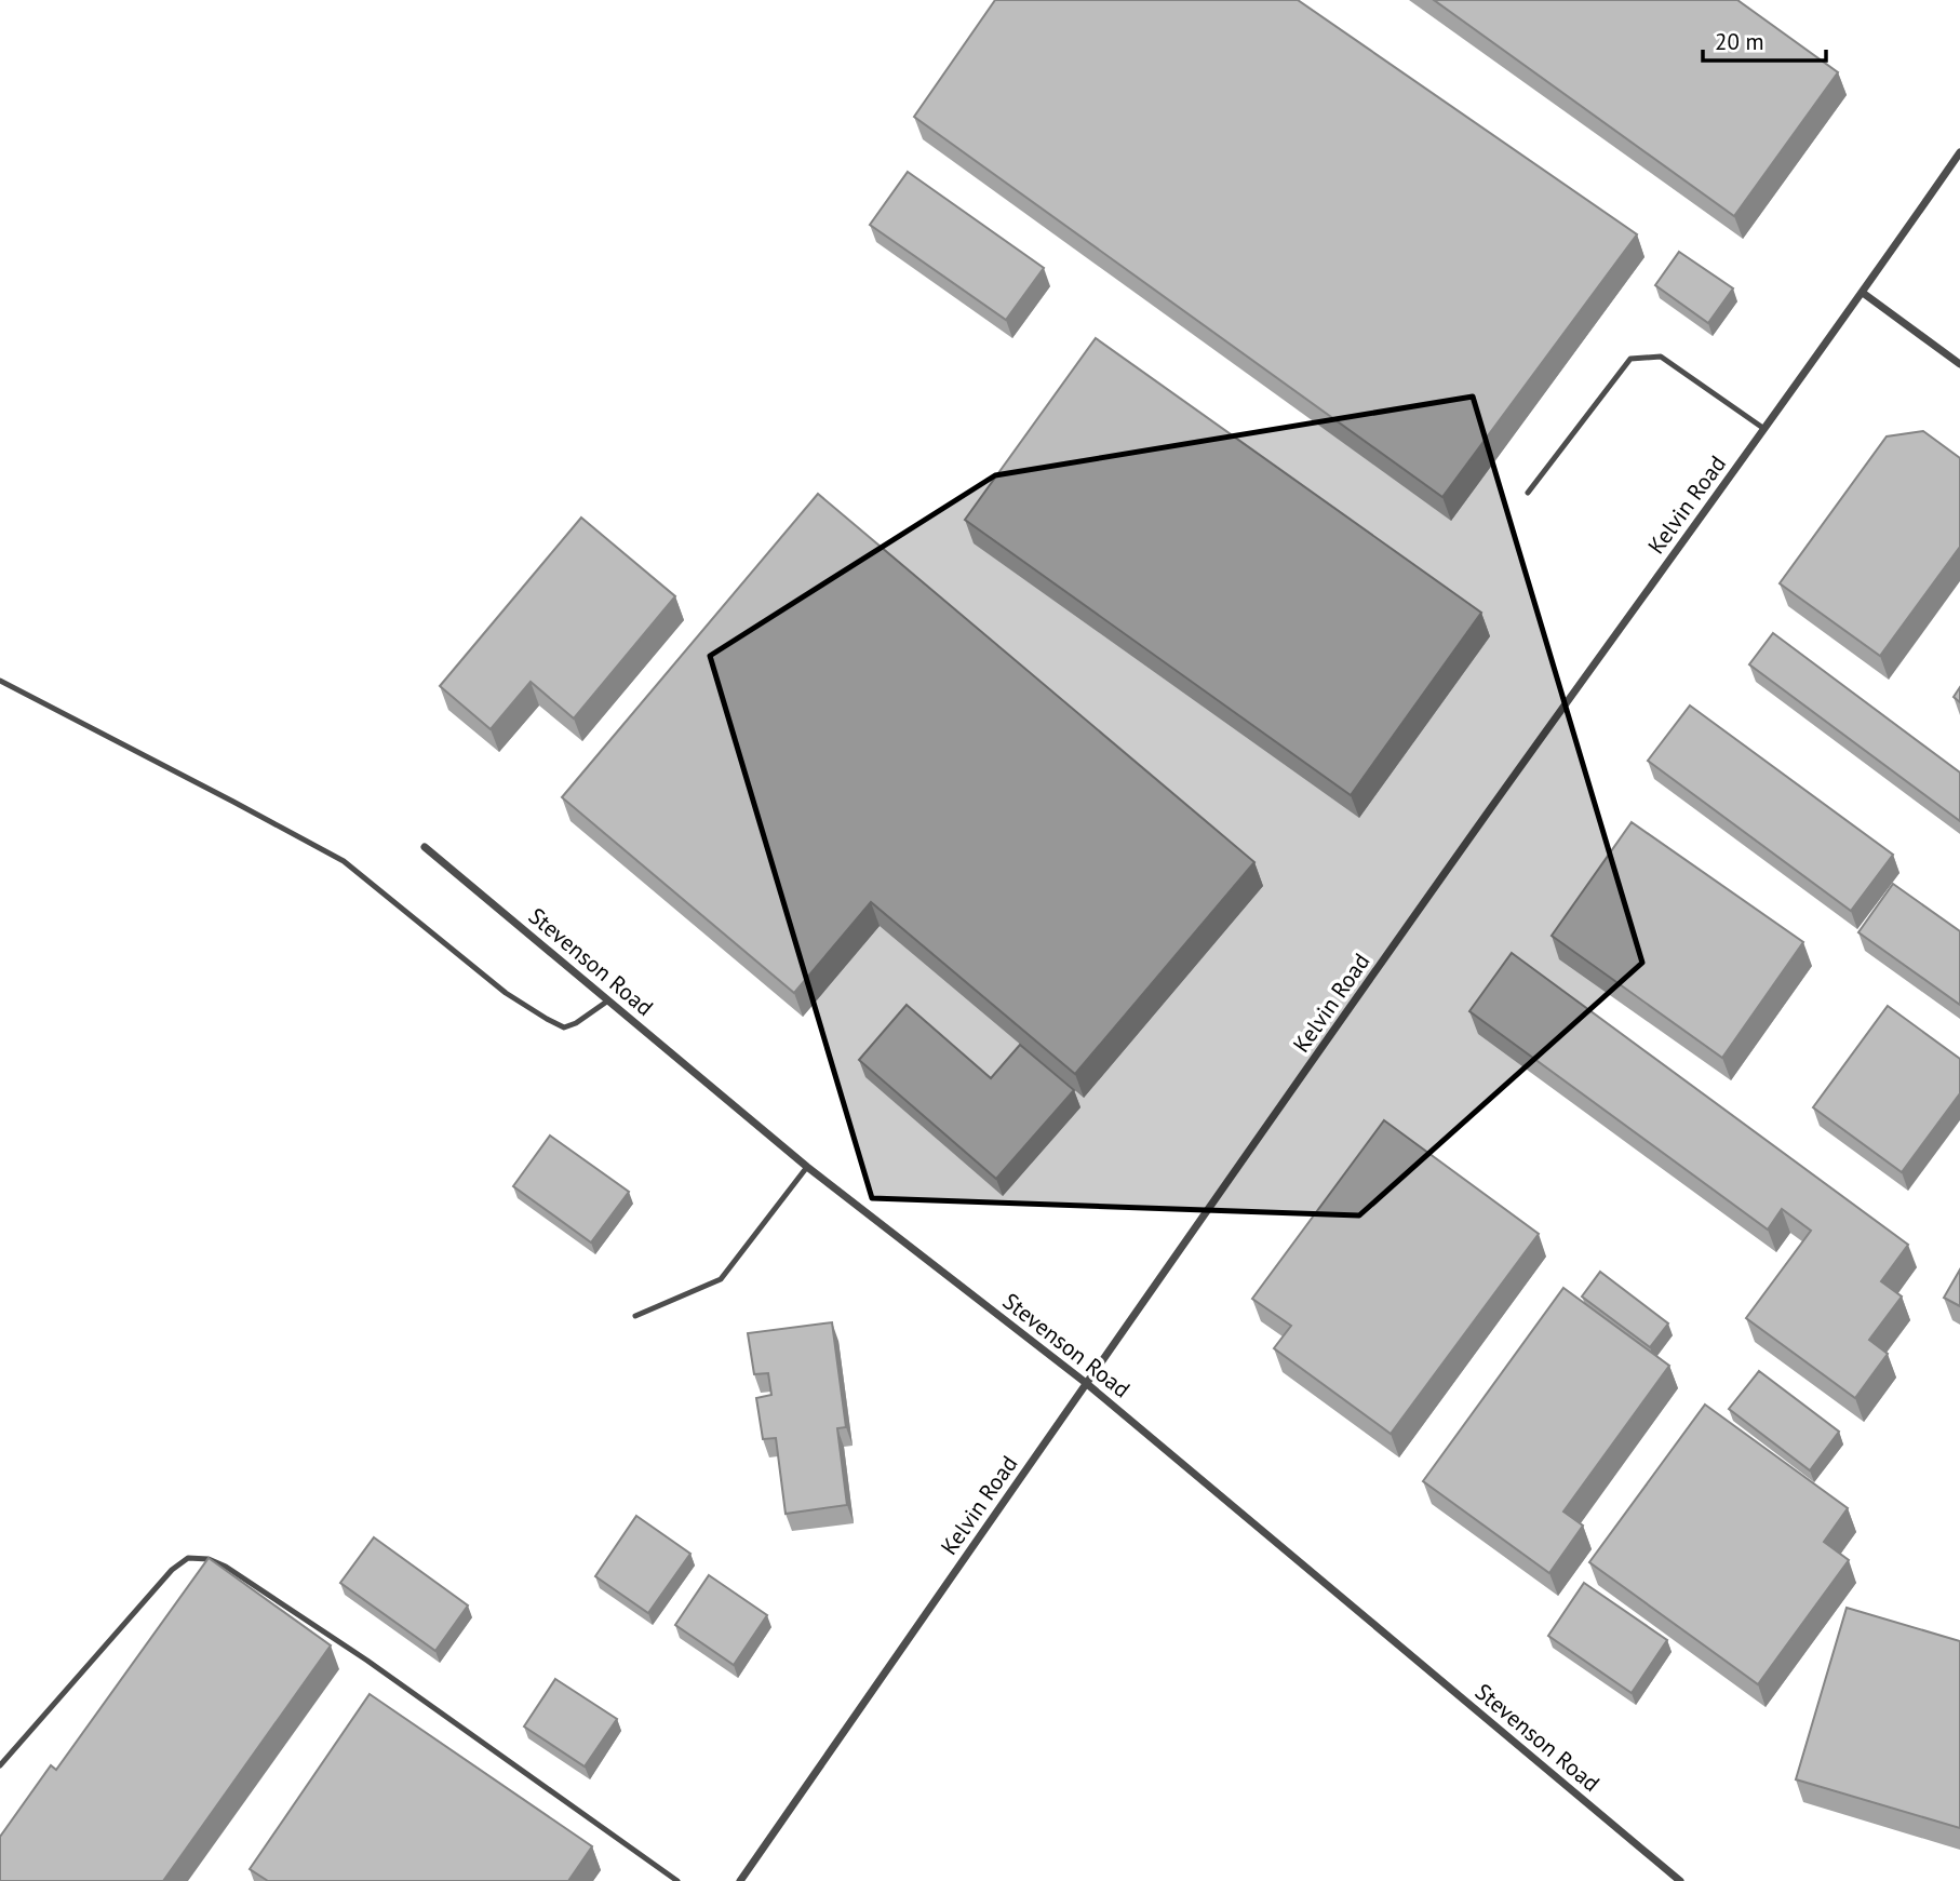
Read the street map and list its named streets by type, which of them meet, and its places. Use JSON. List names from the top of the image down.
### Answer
{
  "streets": {
    "street": ["Kelvin Road", "Stevenson Road"]
  },
  "crossings": [
    ["Kelvin Road", "Stevenson Road"]
  ],
  "scale_bar": "20 m"
}
